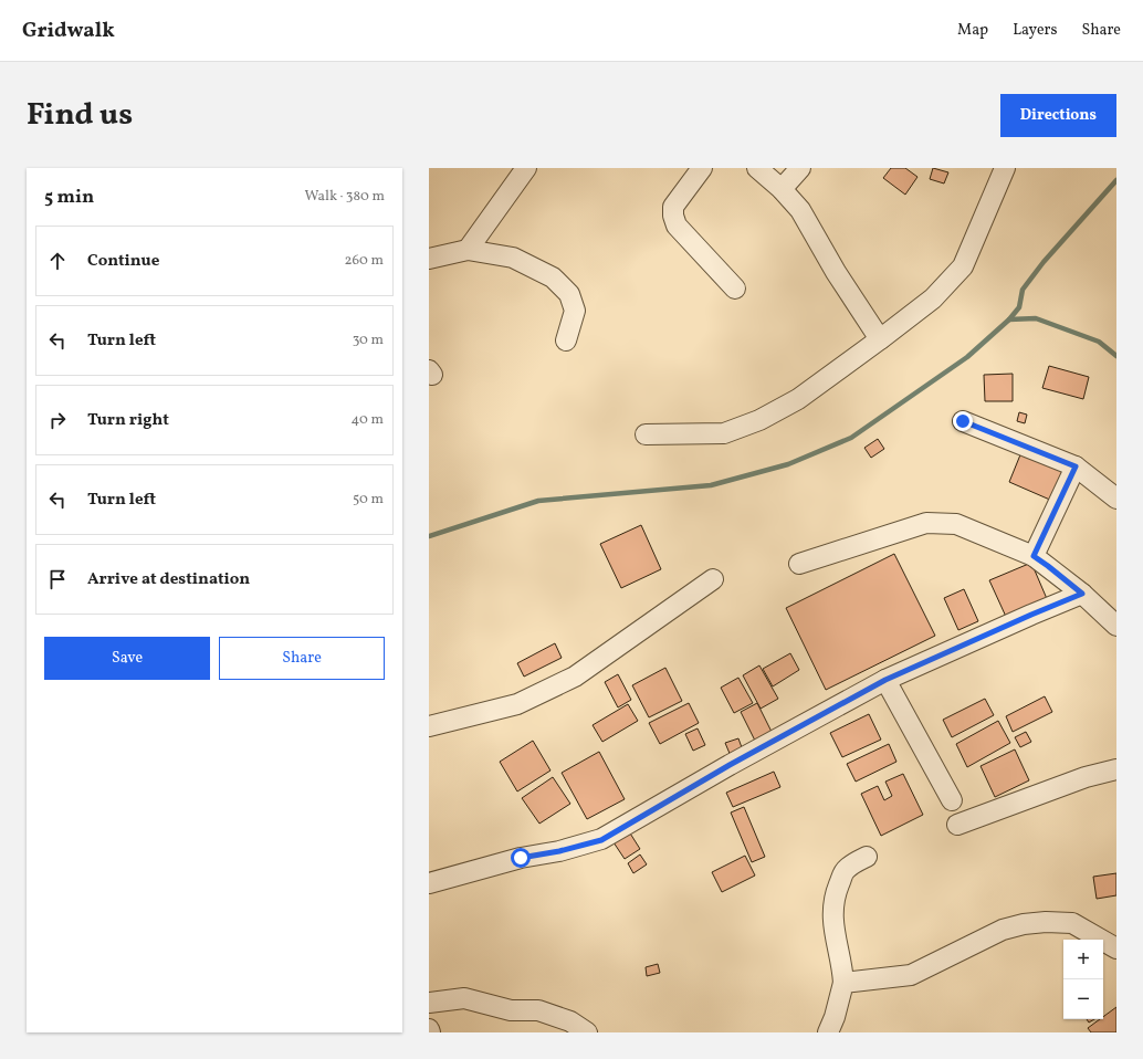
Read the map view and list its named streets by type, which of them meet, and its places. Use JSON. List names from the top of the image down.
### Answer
{
  "page": {
    "header": "Gridwalk",
    "nav": ["Map", "Layers", "Share"],
    "title": "Find us",
    "buttons": [
      "Directions",
      ["Save", "Share"]
    ],
    "heading": ["5 min", "Walk · 380 m"],
    "list": [
      ["Continue", "260 m"],
      ["Turn left", "30 m"],
      ["Turn right", "40 m"],
      ["Turn left", "50 m"],
      "Arrive at destination"
    ],
    "map_buttons": ["+", "−"]
  }
}
